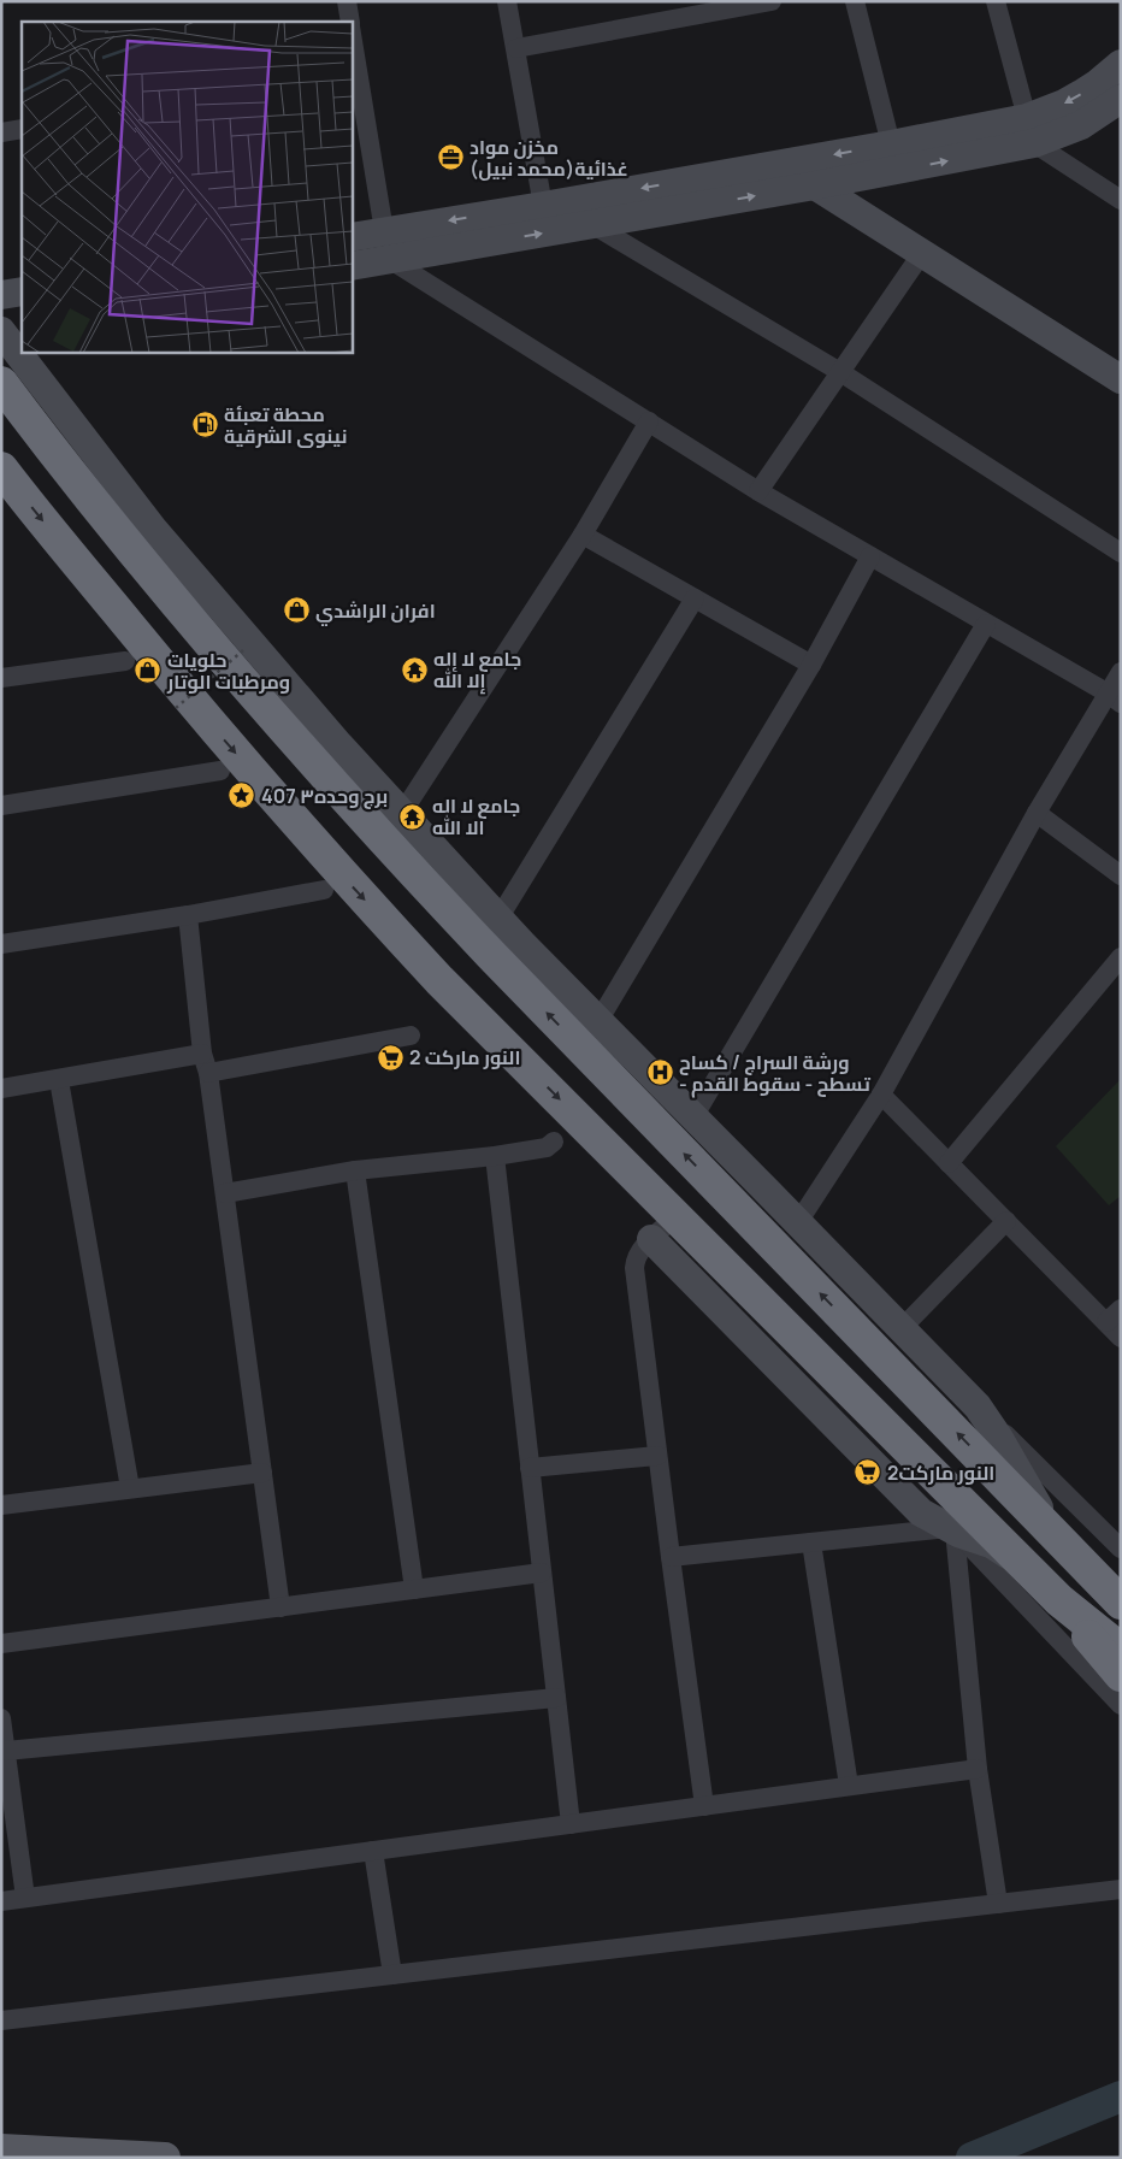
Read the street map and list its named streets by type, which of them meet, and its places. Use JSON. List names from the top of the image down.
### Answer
{
  "places": {
    "office": ["مخزن مواد غذائية(محمد نبيل)"],
    "fuel station": ["محطة تعبئة نينوى الشرقية"],
    "shop": ["افران الراشدي", "حلويات ومرطبات الوتار"],
    "temple": ["جامع لا إله إلا الله", "جامع لا اله الا الله"],
    "place": ["برج وحده٣ 407"],
    "supermarket": ["النور ماركت 2", "النور ماركت2"],
    "hospital": ["ورشة السراج / كساح - تسطح - سقوط القدم"]
  }
}
